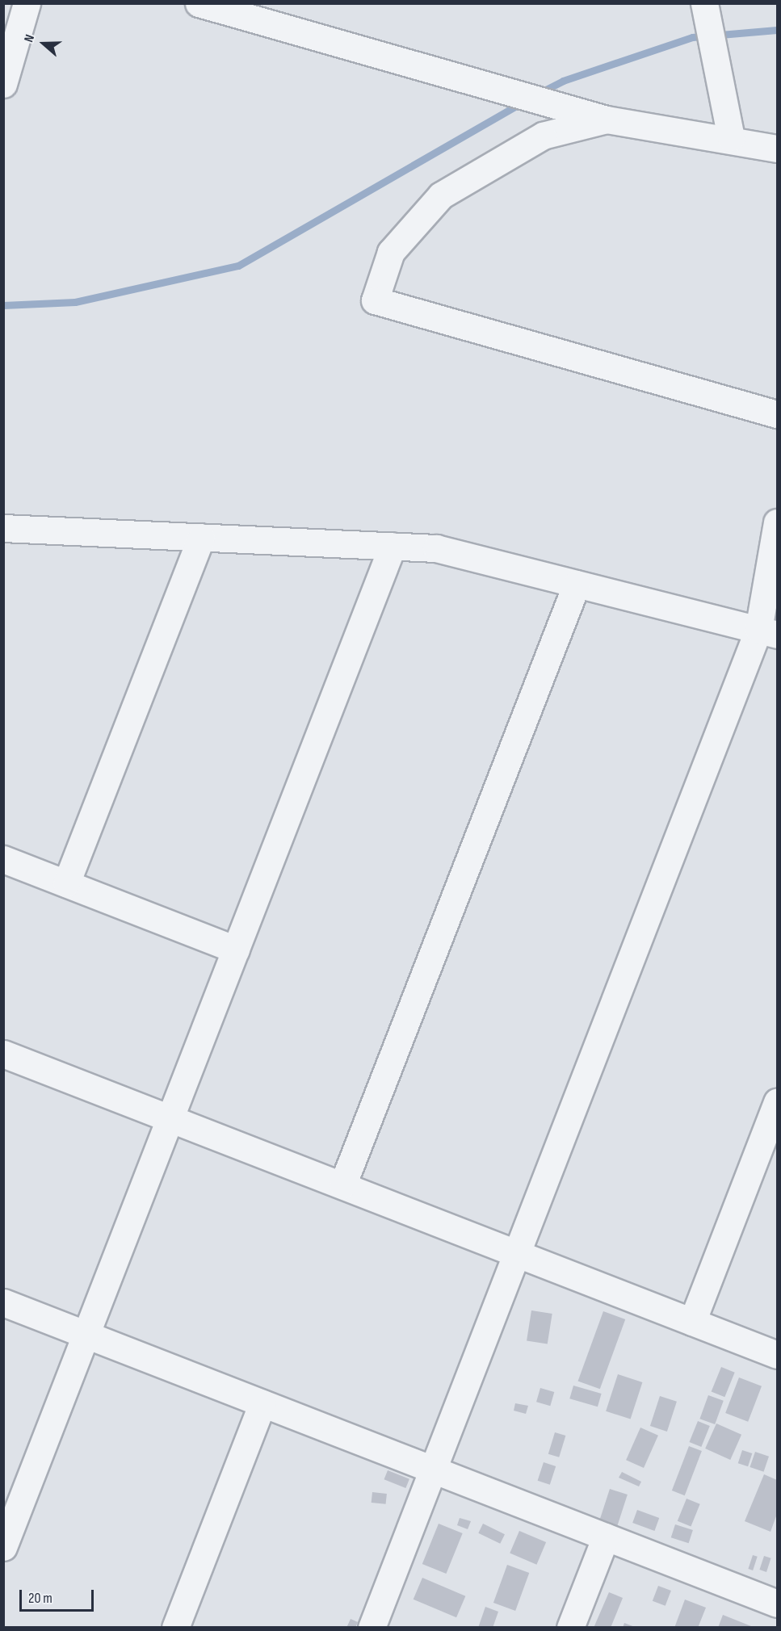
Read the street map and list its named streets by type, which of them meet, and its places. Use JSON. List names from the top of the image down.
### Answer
{
  "scale_bar": "20 m",
  "north": "left"
}
